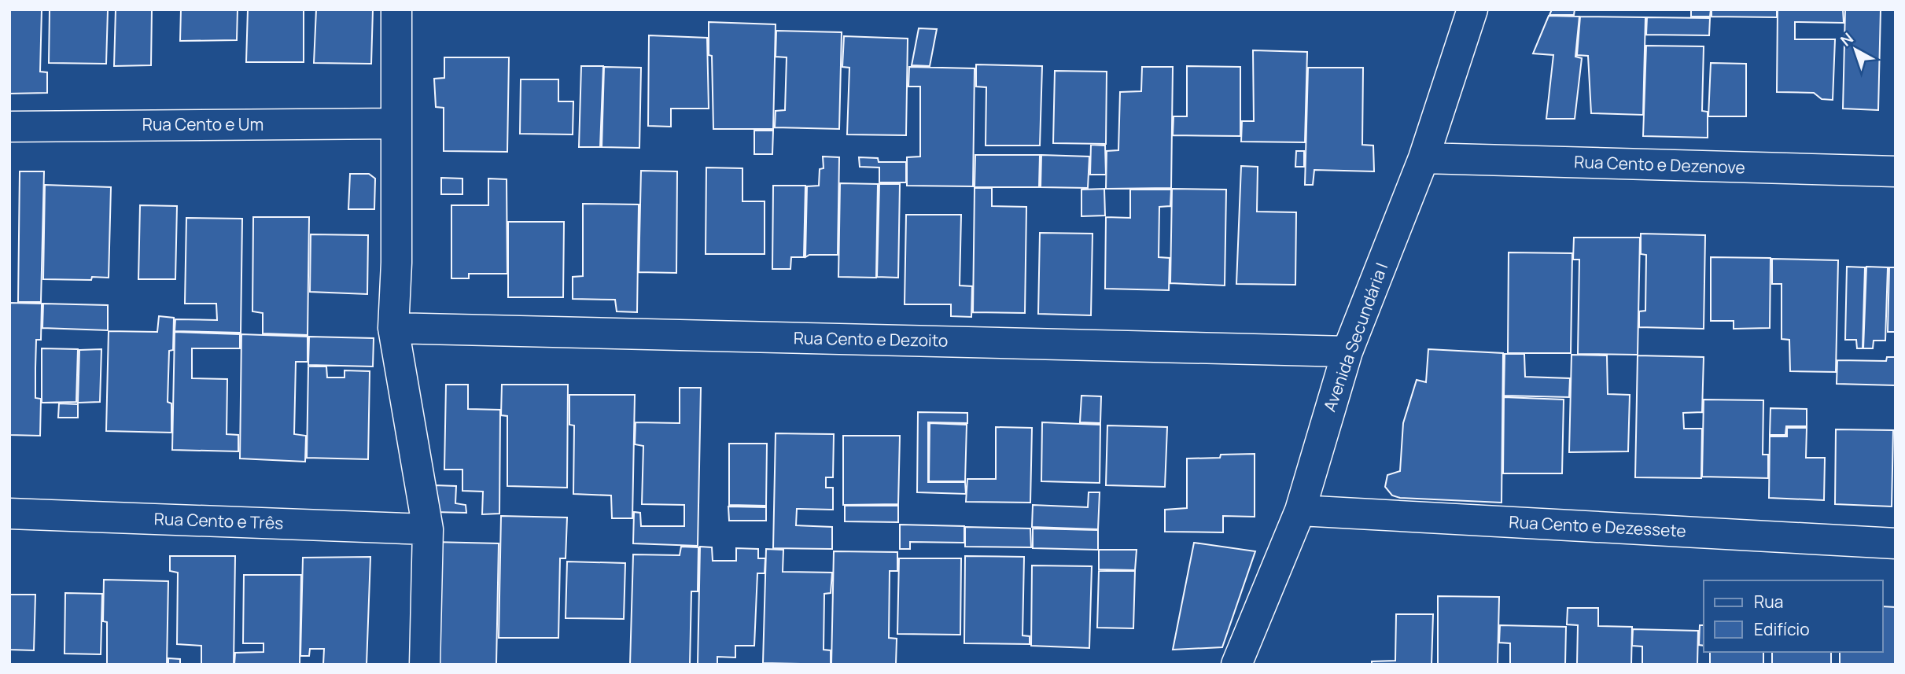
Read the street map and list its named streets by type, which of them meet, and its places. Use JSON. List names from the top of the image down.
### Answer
{
  "streets": {
    "street": [
      "Rua Cento e Um",
      "Rua Cento e Dezenove",
      "Avenida Secundária I",
      "Rua Cento e Dezoito",
      "Rua Cento e Três",
      "Rua Cento e Dezessete"
    ]
  },
  "crossings": [
    ["Rua Cento e Dezenove", "Avenida Secundária I"],
    ["Avenida Secundária I", "Rua Cento e Dezoito"],
    ["Avenida Secundária I", "Rua Cento e Dezessete"]
  ],
  "legend": ["Rua", "Edifício"],
  "north": "top left"
}
